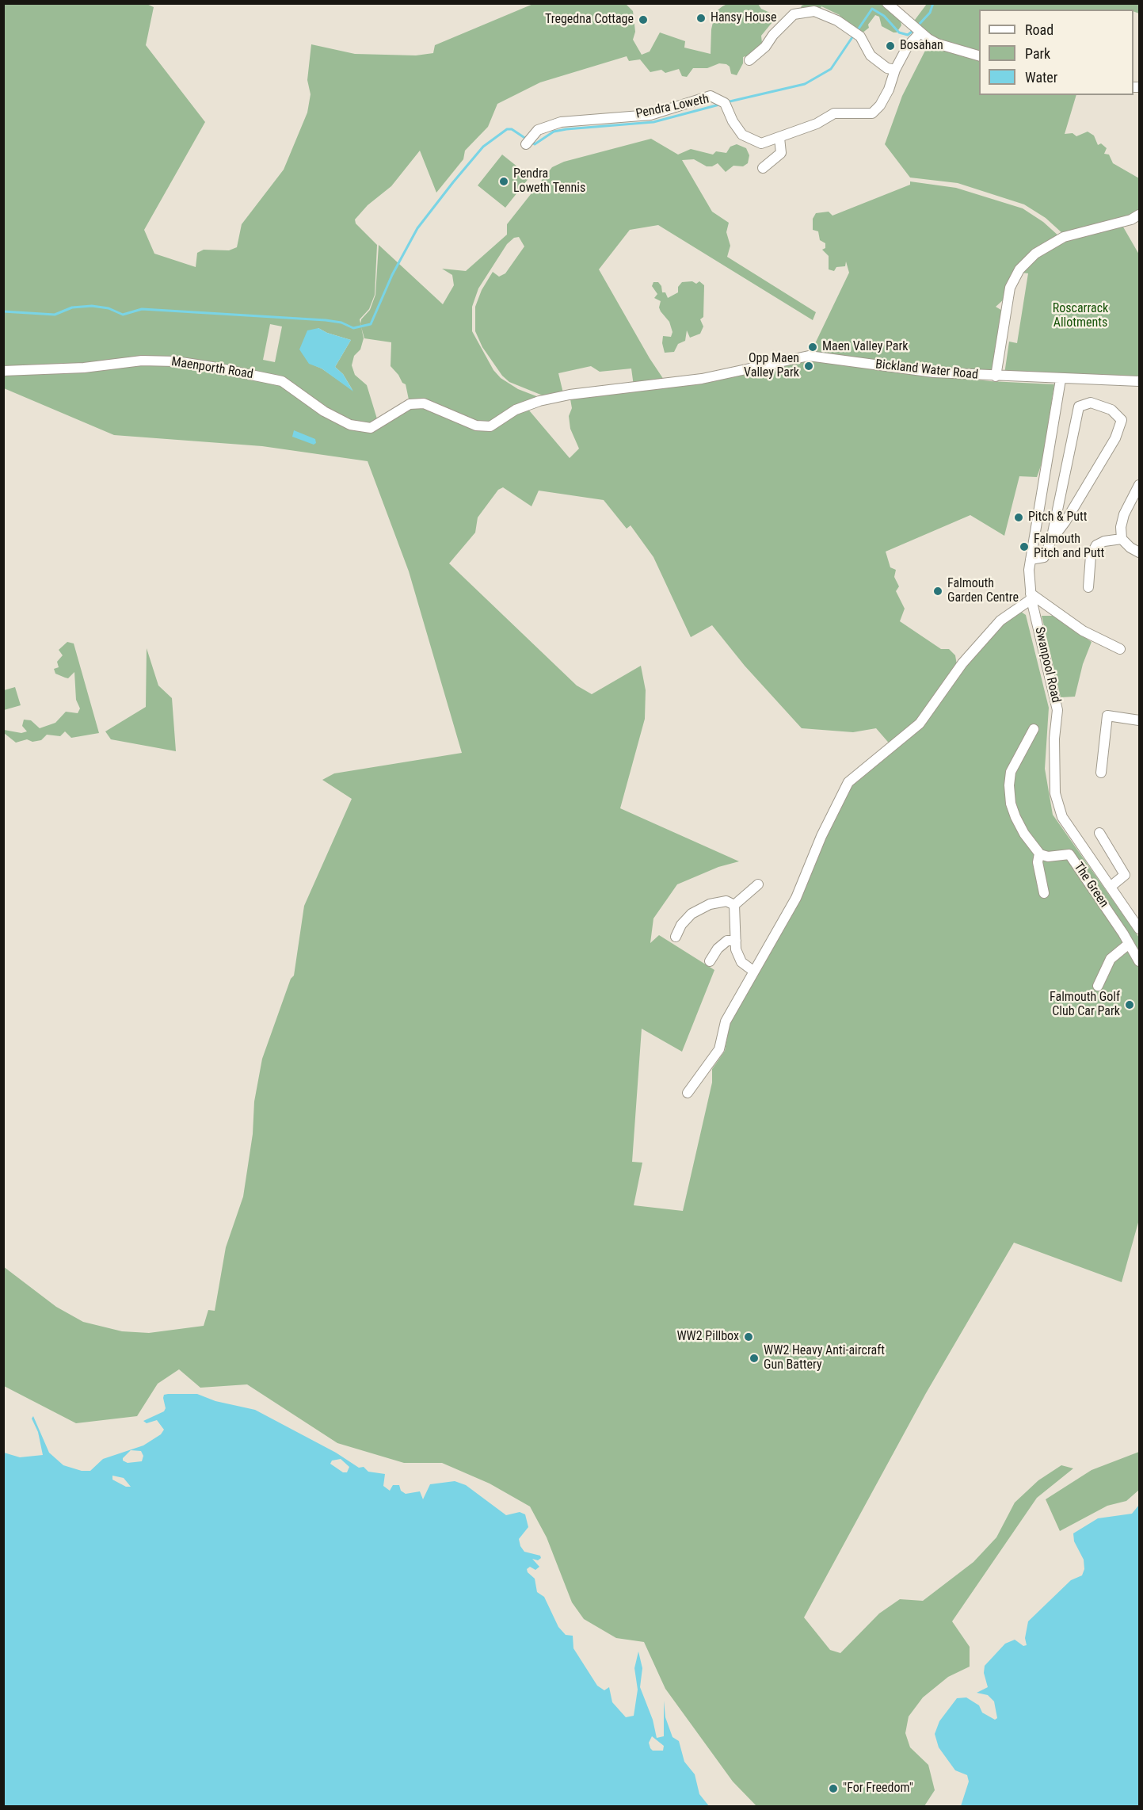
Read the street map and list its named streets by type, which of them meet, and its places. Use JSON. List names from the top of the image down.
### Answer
{
  "streets": {
    "street": [
      "Pendra Loweth",
      "Maenporth Road",
      "Bickland Water Road",
      "Swanpool Road",
      "The Green"
    ]
  },
  "crossings": [
    ["Maenporth Road", "Bickland Water Road"],
    ["Bickland Water Road", "Swanpool Road"]
  ],
  "parks": ["Roscarrack Allotments"],
  "places": [
    "Hansy House",
    "Tregedna Cottage",
    "Bosahan",
    "Pendra Loweth Tennis",
    "Maen Valley Park",
    "Opp Maen Valley Park",
    "Pitch & Putt",
    "Falmouth Pitch and Putt",
    "Falmouth Garden Centre",
    "Falmouth Golf Club Car Park",
    "WW2 Pillbox",
    "WW2 Heavy Anti-aircraft Gun Battery",
    "\"For Freedom\""
  ],
  "legend": ["Road", "Park", "Water"]
}
